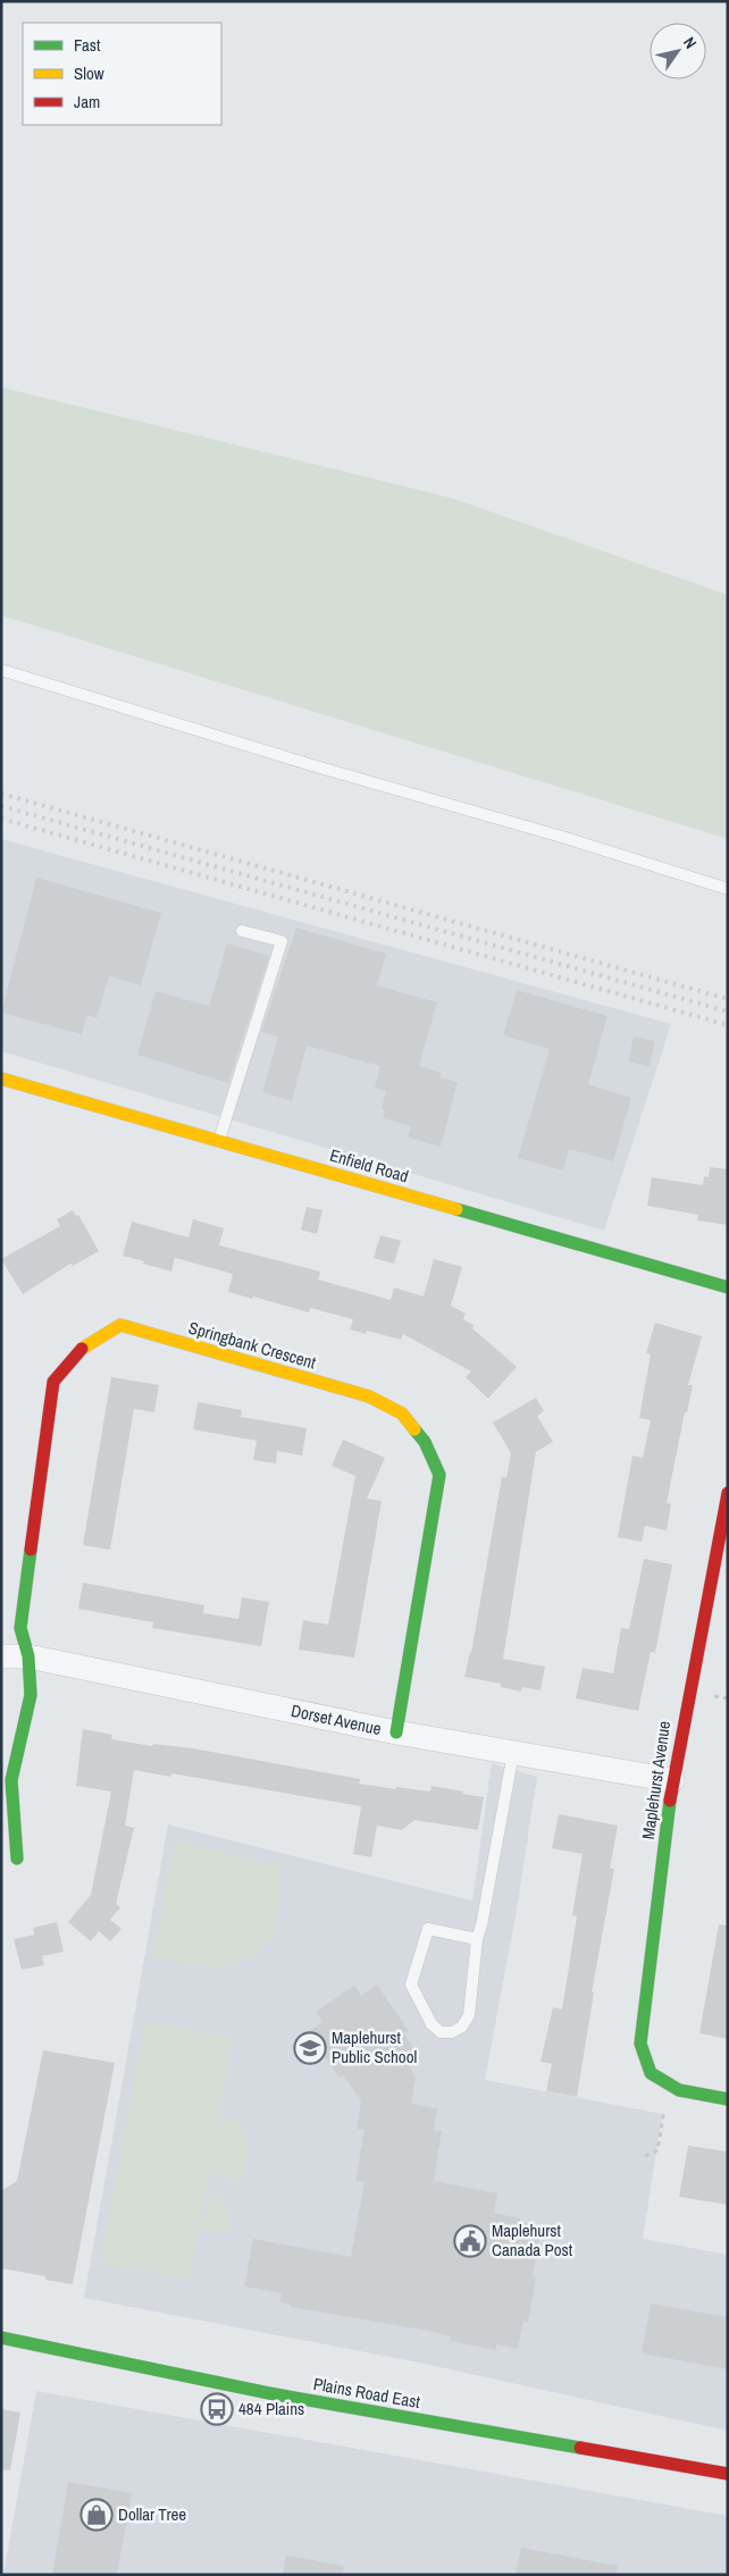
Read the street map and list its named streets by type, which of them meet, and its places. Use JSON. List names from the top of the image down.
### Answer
{
  "streets": {
    "street": [
      "Enfield Road",
      "Springbank Crescent",
      "Dorset Avenue",
      "Maplehurst Avenue",
      "Plains Road East"
    ]
  },
  "crossings": [
    ["Springbank Crescent", "Dorset Avenue"],
    ["Dorset Avenue", "Maplehurst Avenue"]
  ],
  "places": {
    "school or university": ["Maplehurst Public School"],
    "public building": ["Maplehurst Canada Post"],
    "bus stop": ["484 Plains"],
    "shop": ["Dollar Tree"]
  },
  "legend": ["Fast", "Slow", "Jam"],
  "north": "top right"
}
